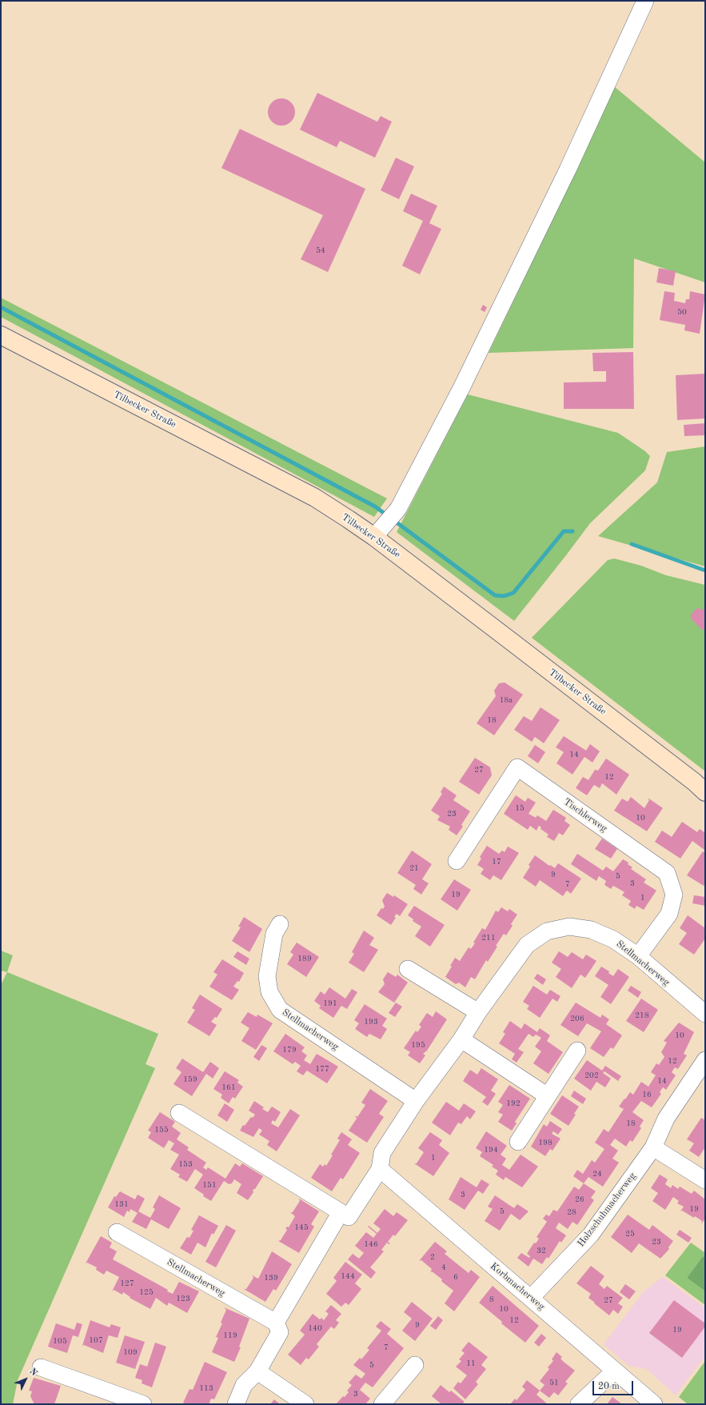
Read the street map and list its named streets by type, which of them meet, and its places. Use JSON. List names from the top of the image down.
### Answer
{
  "streets": {
    "main road": ["Tilbecker Straße"],
    "street": [
      "Tischlerweg",
      "Stellmacherweg",
      "Holzschuhmacherweg",
      "Korbmacherweg"
    ]
  },
  "crossings": [
    ["Tischlerweg", "Stellmacherweg"],
    ["Stellmacherweg", "Korbmacherweg"],
    ["Holzschuhmacherweg", "Korbmacherweg"]
  ],
  "house_numbers": [
    "54",
    "50",
    "18a",
    "18",
    "14",
    "27",
    "12",
    "15",
    "23",
    "10",
    "17",
    "21",
    "9",
    "5",
    "3",
    "7",
    "19",
    "1",
    "211",
    "189",
    "191",
    "218",
    "206",
    "193",
    "10",
    "195",
    "179",
    "12",
    "177",
    "202",
    "159",
    "14",
    "161",
    "16",
    "192",
    "18",
    "155",
    "198",
    "194",
    "1",
    "153",
    "24",
    "151",
    "3",
    "26",
    "131",
    "19",
    "5",
    "28",
    "145",
    "25",
    "23",
    "146",
    "32",
    "2",
    "4",
    "144",
    "6",
    "139",
    "127",
    "125",
    "123",
    "8",
    "27",
    "10",
    "12",
    "9",
    "140",
    "19",
    "119",
    "107",
    "105",
    "7",
    "109",
    "11",
    "5",
    "51",
    "113",
    "3"
  ],
  "scale_bar": "20 m",
  "north": "top right"
}
